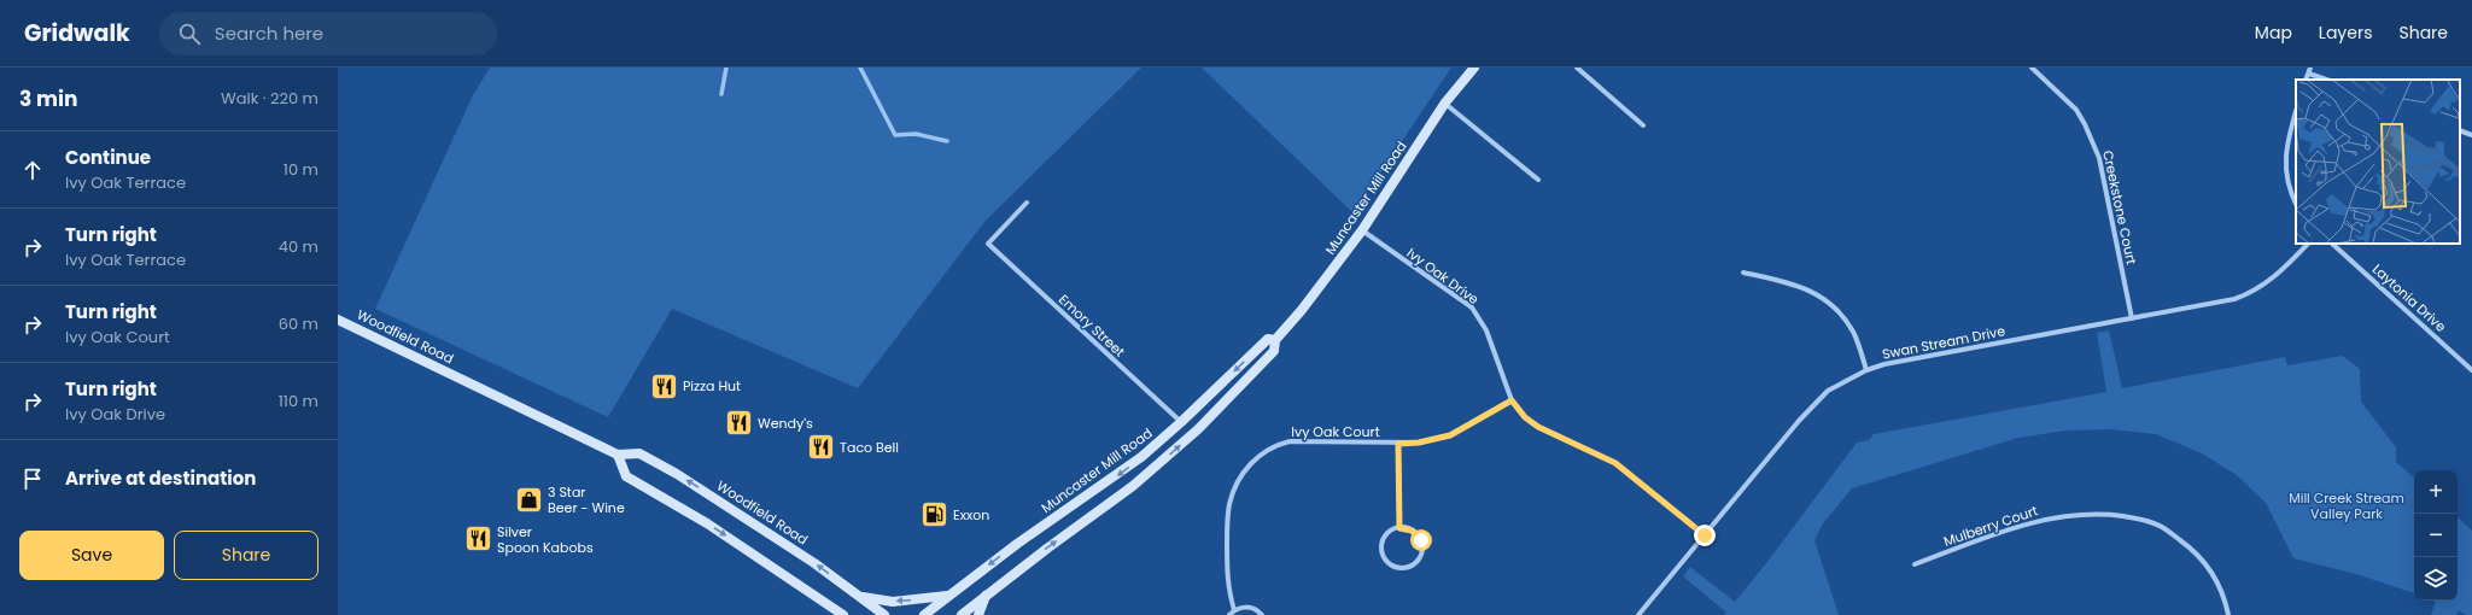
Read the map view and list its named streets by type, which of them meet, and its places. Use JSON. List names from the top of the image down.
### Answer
{
  "streets": {
    "main road": ["Muncaster Mill Road", "Woodfield Road"],
    "street": [
      "Creekstone Court",
      "Ivy Oak Drive",
      "Laytonia Drive",
      "Emory Street",
      "Swan Stream Drive",
      "Ivy Oak Court",
      "Mulberry Court"
    ]
  },
  "crossings": [
    ["Muncaster Mill Road", "Ivy Oak Drive"],
    ["Muncaster Mill Road", "Emory Street"],
    ["Creekstone Court", "Swan Stream Drive"],
    ["Ivy Oak Drive", "Swan Stream Drive"],
    ["Ivy Oak Drive", "Ivy Oak Court"]
  ],
  "parks": ["Mill Creek Stream Valley Park"],
  "places": {
    "restaurant": [
      "Pizza Hut",
      "Wendy's",
      "Taco Bell",
      "Silver Spoon Kabobs"
    ],
    "shop": ["3 Star Beer - Wine"],
    "fuel station": ["Exxon"]
  },
  "page": {
    "header": "Gridwalk",
    "search": "Search here",
    "nav": ["Map", "Layers", "Share"],
    "heading": ["3 min", "Walk · 220 m"],
    "list": [
      ["Continue", "Ivy Oak Terrace", "10 m"],
      ["Turn right", "Ivy Oak Terrace", "40 m"],
      ["Turn right", "Ivy Oak Court", "60 m"],
      ["Turn right", "Ivy Oak Drive", "110 m"],
      "Arrive at destination"
    ],
    "map_buttons": ["+", "−"],
    "buttons": ["Save", "Share"]
  }
}
